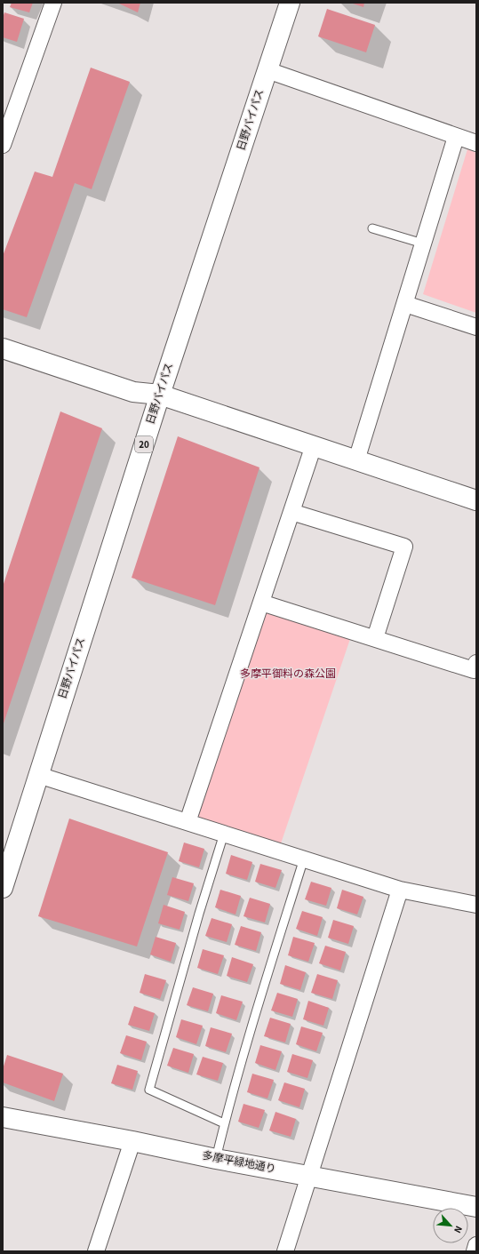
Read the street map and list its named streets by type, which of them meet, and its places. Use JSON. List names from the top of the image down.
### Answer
{
  "streets": {
    "main road": ["日野バイパス", "20", "多摩平緑地通り"]
  },
  "parks": ["多摩平御料の森公園"],
  "north": "bottom right"
}
